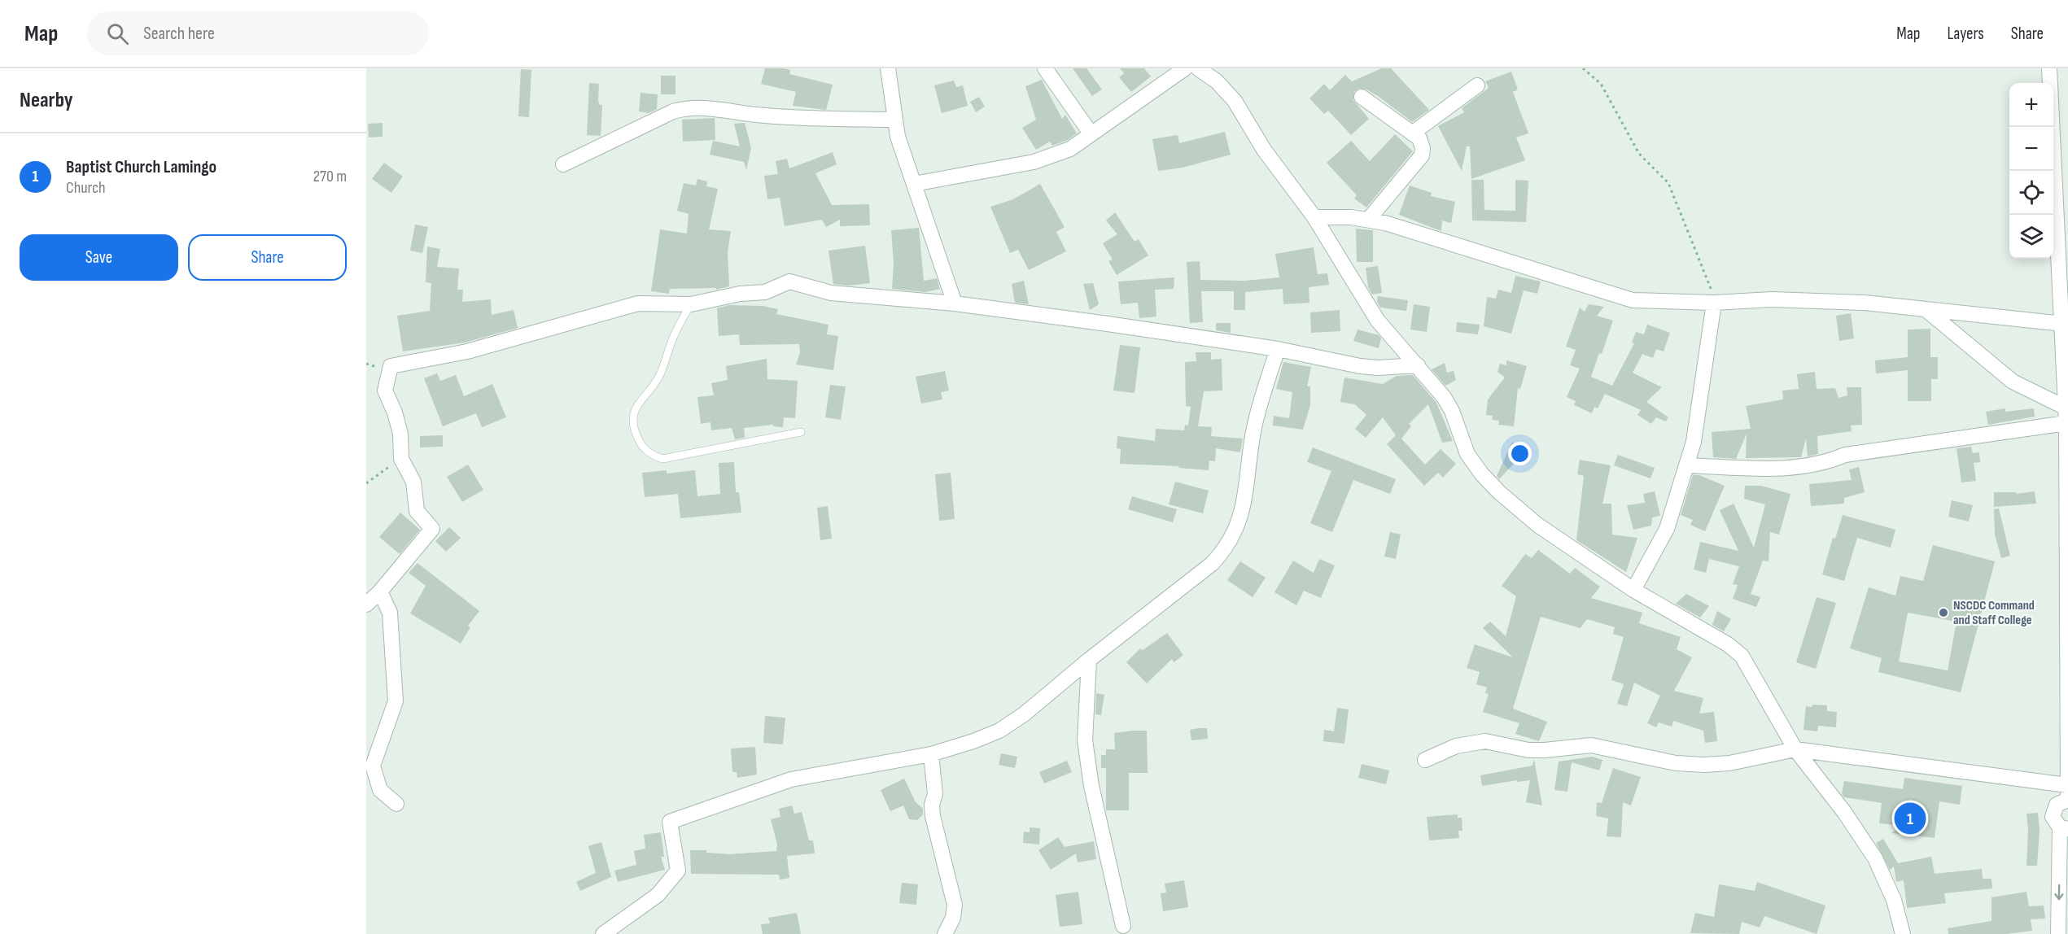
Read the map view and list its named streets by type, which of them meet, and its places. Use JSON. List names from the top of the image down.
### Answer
{
  "places": ["NSCDC Command and Staff College"],
  "page": {
    "header": "Map",
    "search": "Search here",
    "nav": ["Map", "Layers", "Share"],
    "heading": "Nearby",
    "map_buttons": ["+", "−"],
    "list": [
      {
        "mark": "1",
        "name": "Baptist Church Lamingo",
        "note": "Church",
        "value": "270 m"
      }
    ],
    "buttons": ["Save", "Share"],
    "pins": "1"
  }
}
